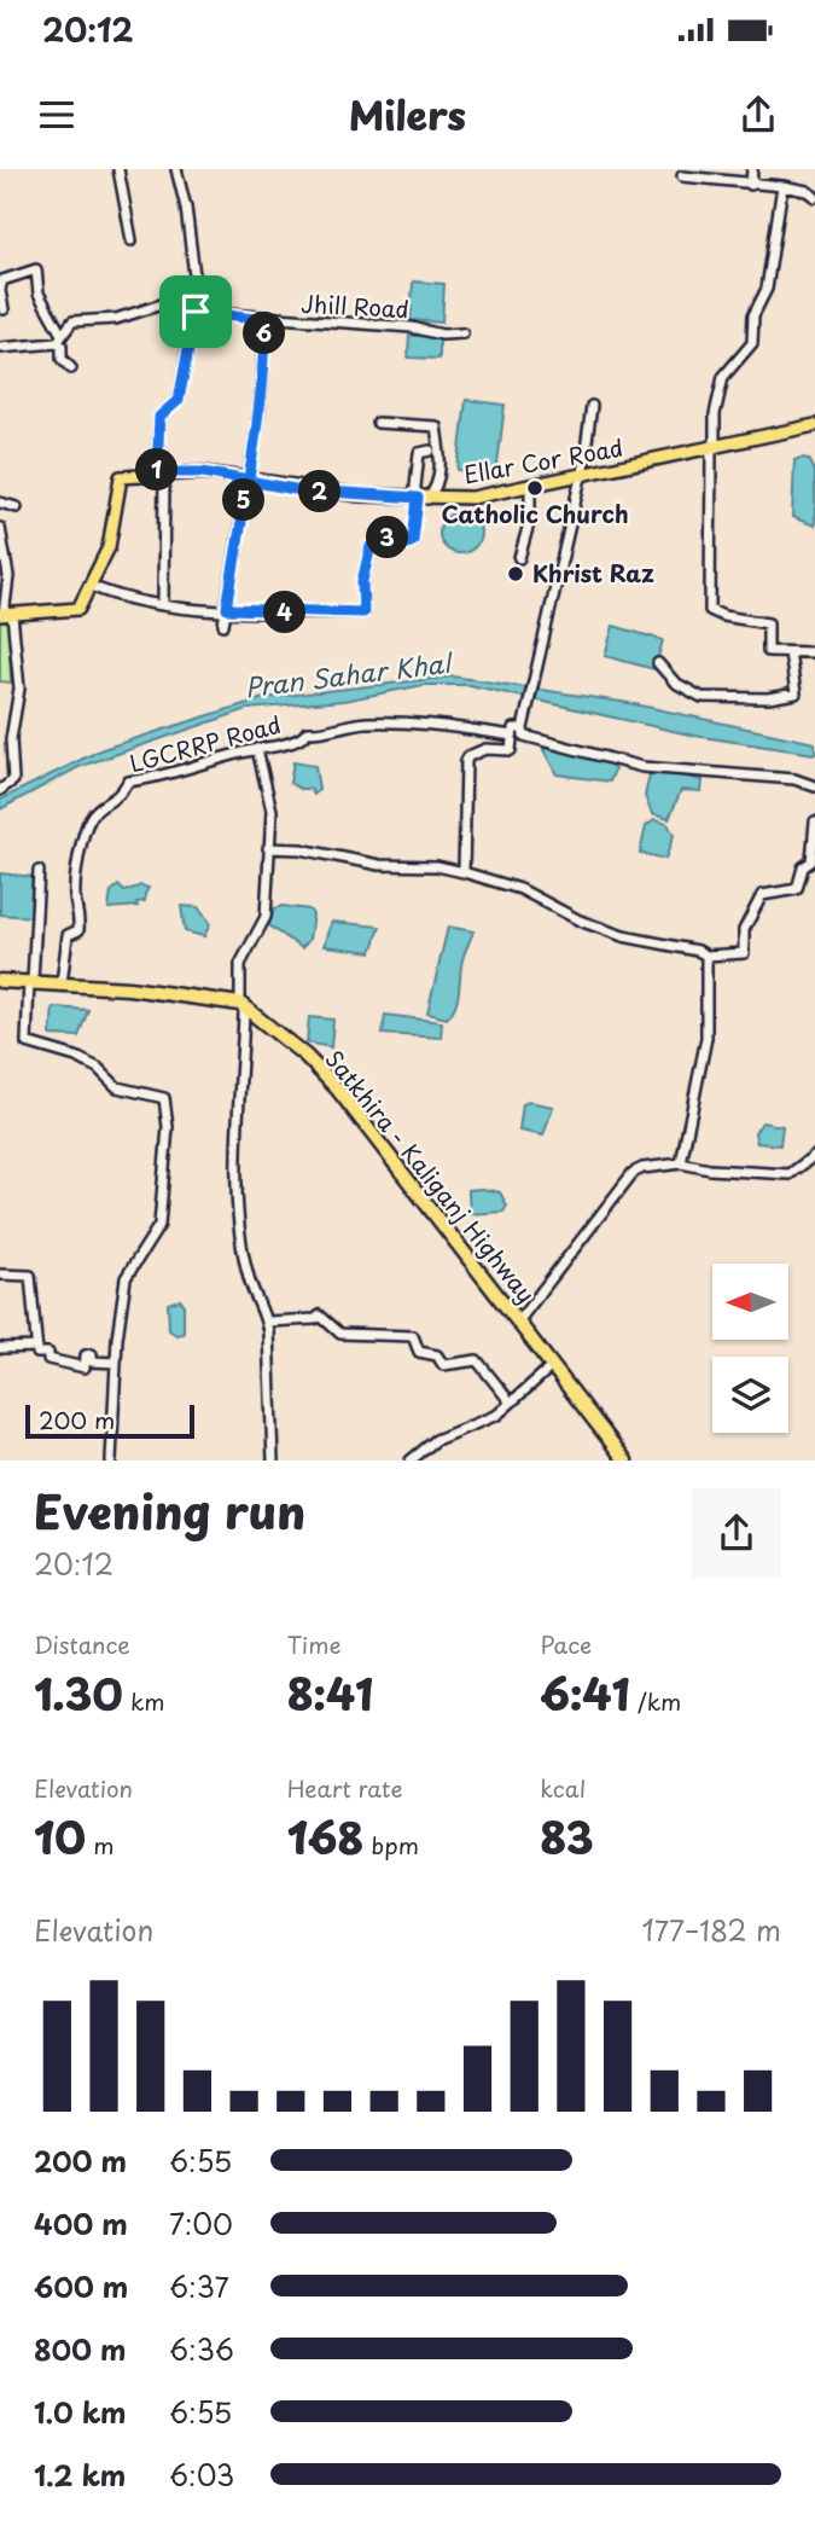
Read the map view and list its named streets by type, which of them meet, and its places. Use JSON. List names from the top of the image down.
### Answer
{
  "streets": {
    "highway": ["Satkhira - Kaliganj Highway"],
    "main road": ["Ellar Cor Road"],
    "street": ["Jhill Road", "LGCRRP Road"]
  },
  "water": ["Pran Sahar Khal"],
  "places": ["Catholic Church", "Khrist Raz"],
  "scale_bar": "200 m",
  "north": "left",
  "page": {
    "status": "20:12",
    "header": "Milers",
    "pins": [
      "6",
      "1",
      "2",
      "5",
      "3",
      "4"
    ],
    "scale": "200 m",
    "heading": ["Evening run", "20:12"],
    "stats": [
      ["Distance", "1.30 km"],
      ["Time", "8:41"],
      ["Pace", "6:41 /km"],
      ["Elevation", "10 m"],
      ["Heart rate", "168 bpm"],
      ["kcal", "83"]
    ],
    "chart": ["Elevation", "177–182 m"],
    "list": [
      {
        "name": "200 m",
        "note": "6:55"
      },
      {
        "name": "400 m",
        "note": "7:00"
      },
      {
        "name": "600 m",
        "note": "6:37"
      },
      {
        "name": "800 m",
        "note": "6:36"
      },
      {
        "name": "1.0 km",
        "note": "6:55"
      },
      {
        "name": "1.2 km",
        "note": "6:03"
      }
    ]
  }
}
